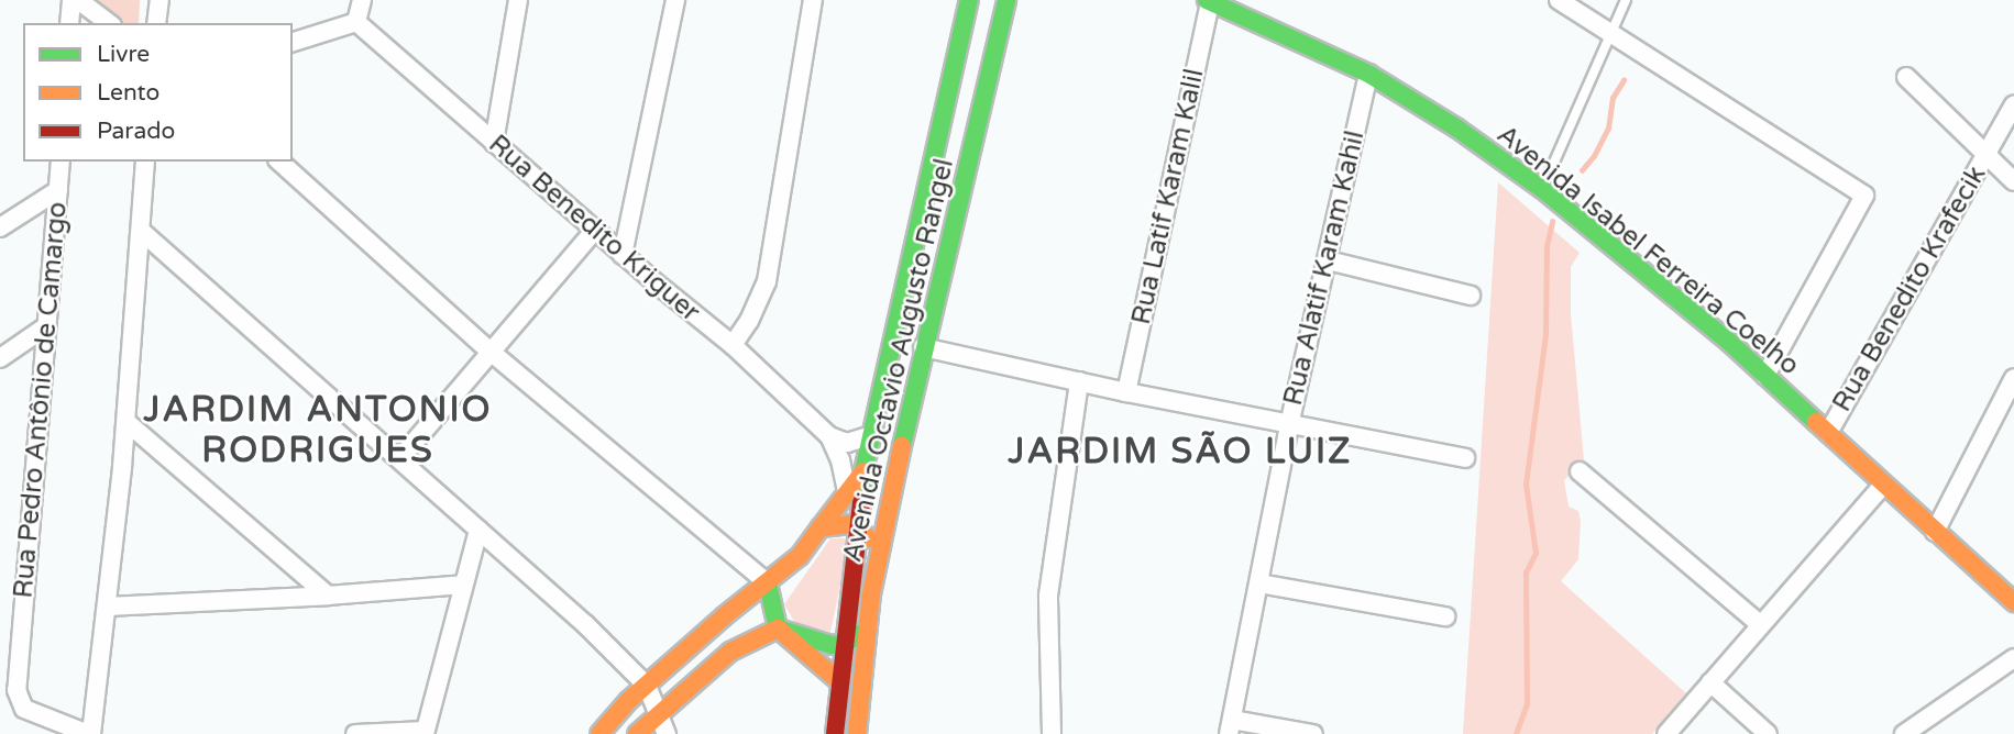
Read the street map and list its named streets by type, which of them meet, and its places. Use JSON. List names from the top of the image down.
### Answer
{
  "streets": {
    "street": [
      "Rua Latif Karam Kalil",
      "Rua Benedito Kriguer",
      "Avenida Isabel Ferreira Coelho",
      "Rua Alatif Karam Kahil",
      "Rua Benedito Krafecik",
      "Avenida Octavio Augusto Rangel",
      "Rua Pedro Antônio de Camargo"
    ]
  },
  "crossings": [
    ["Rua Latif Karam Kalil", "Avenida Isabel Ferreira Coelho"],
    ["Avenida Isabel Ferreira Coelho", "Rua Alatif Karam Kahil"],
    ["Avenida Isabel Ferreira Coelho", "Rua Benedito Krafecik"]
  ],
  "districts": ["JARDIM ANTONIO RODRIGUES", "JARDIM SÃO LUIZ"],
  "legend": ["Livre", "Lento", "Parado"]
}
